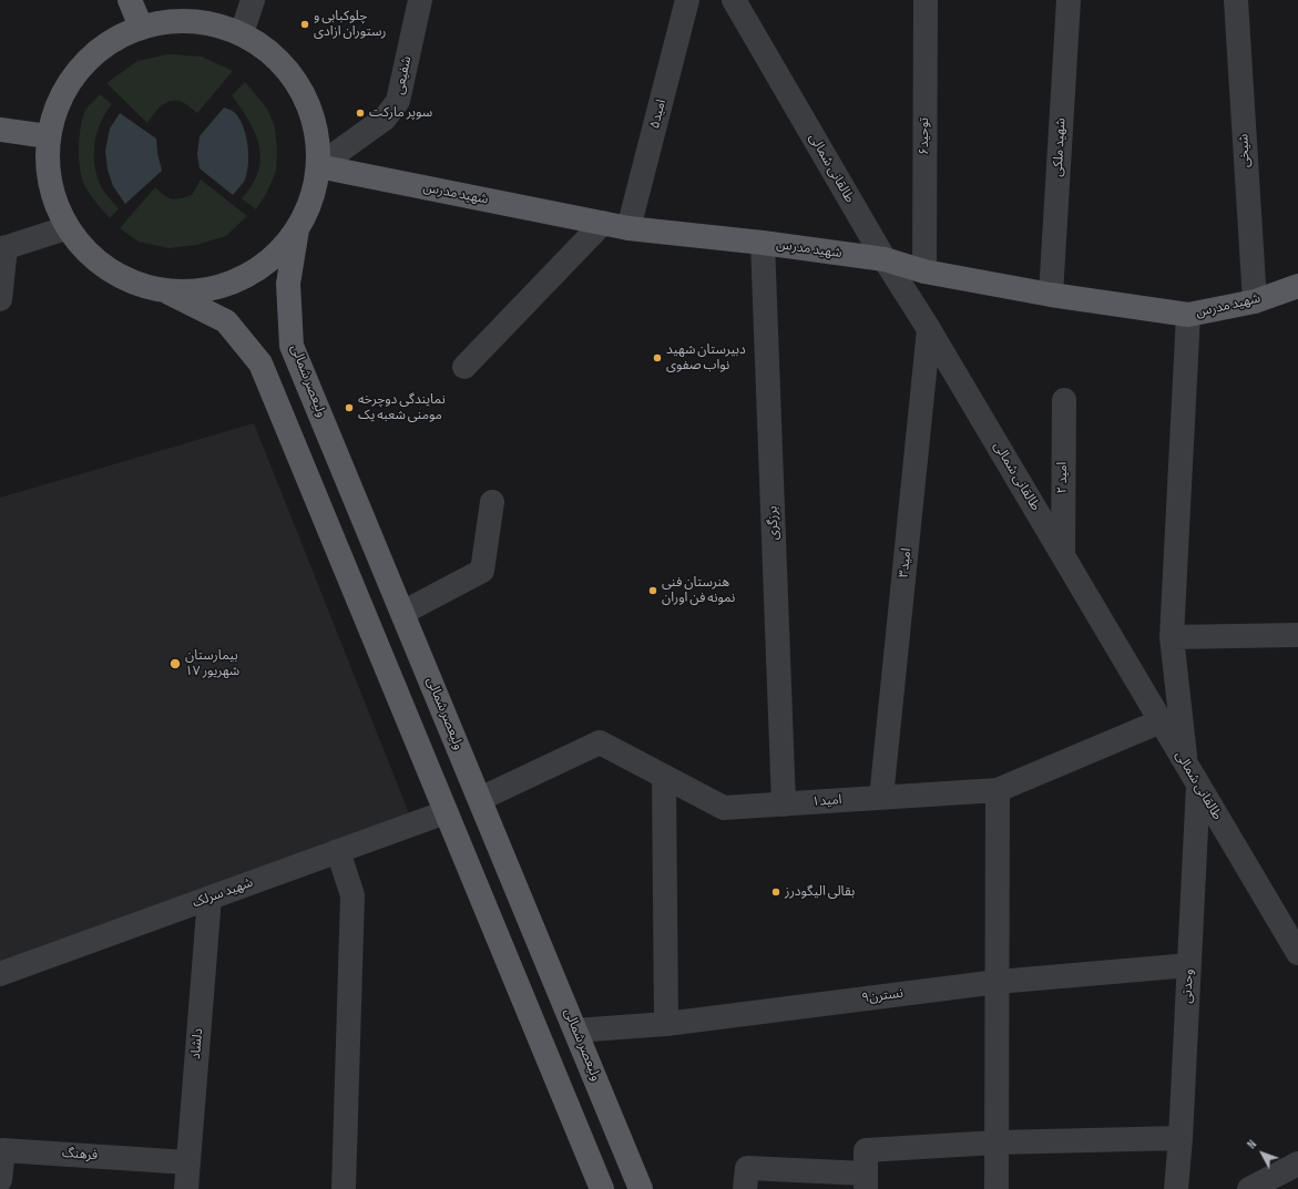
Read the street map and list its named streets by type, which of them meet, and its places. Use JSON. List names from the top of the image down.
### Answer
{
  "streets": {
    "main road": ["شهید مدرس", "ولیعصر شمالی"],
    "street": [
      "شفیعی",
      "امید۵",
      "توحید۶",
      "شهید ملکی",
      "شیخی",
      "طالقانی شمالی",
      "امید ۲",
      "برزگری",
      "امید۳",
      "امید۱",
      "شهید سرلک",
      "وحدتی",
      "نسترن۹",
      "دلشاد",
      "فرهنگ"
    ]
  },
  "crossings": [
    ["شفیعی", "شهید مدرس"],
    ["امید۵", "شهید مدرس"],
    ["توحید۶", "شهید مدرس"],
    ["شهید ملکی", "شهید مدرس"],
    ["شیخی", "شهید مدرس"],
    ["طالقانی شمالی", "شهید مدرس"],
    ["طالقانی شمالی", "امید ۲"],
    ["طالقانی شمالی", "امید۳"],
    ["طالقانی شمالی", "امید۱"],
    ["طالقانی شمالی", "وحدتی"],
    ["شهید مدرس", "برزگری"],
    ["ولیعصر شمالی", "امید۱"],
    ["ولیعصر شمالی", "نسترن۹"],
    ["برزگری", "امید۱"],
    ["امید۳", "امید۱"],
    ["شهید سرلک", "دلشاد"],
    ["وحدتی", "نسترن۹"],
    ["دلشاد", "فرهنگ"]
  ],
  "places": [
    "چلوکبابی و رستوران ازادی",
    "سوپر مارکت",
    "دبیرستان شهید نواب صفوی",
    "نمایندگی دوچرخه مومنی شعبه یک",
    "هنرستان فنی نمونه فن اوران",
    "بیمارستان ۱۷ شهریور",
    "بقالی الیگودرز"
  ],
  "north": "top left"
}
